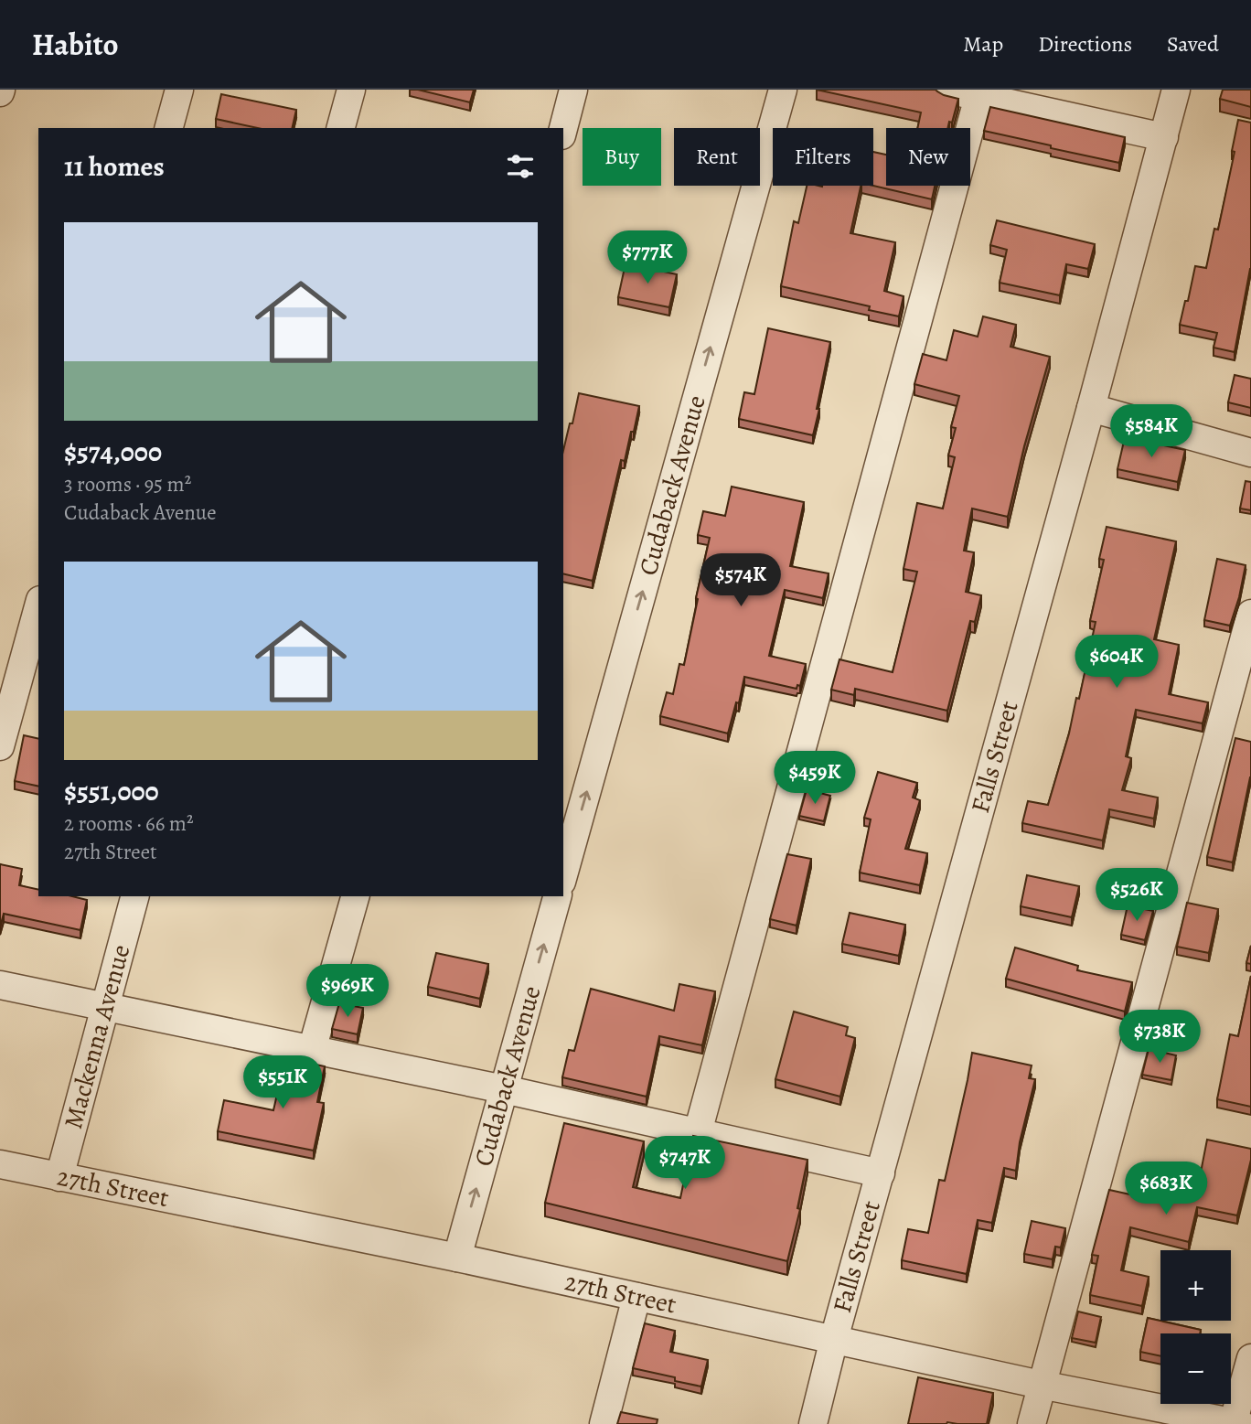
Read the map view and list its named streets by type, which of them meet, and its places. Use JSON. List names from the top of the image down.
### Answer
{
  "streets": {
    "street": [
      "Cudaback Avenue",
      "Falls Street",
      "Mackenna Avenue",
      "27th Street"
    ]
  },
  "crossings": [
    ["Cudaback Avenue", "27th Street"],
    ["Falls Street", "27th Street"],
    ["Mackenna Avenue", "27th Street"]
  ],
  "page": {
    "header": "Habito",
    "nav": ["Map", "Directions", "Saved"],
    "chip": [
      "Buy",
      "Rent",
      "Filters",
      "New"
    ],
    "heading": "11 homes",
    "list": [
      {
        "name": "$574,000",
        "note": "3 rooms · 95 m² · Cudaback Avenue"
      },
      {
        "name": "$551,000",
        "note": "2 rooms · 66 m² · 27th Street"
      }
    ],
    "price": [
      "$777K",
      "$584K",
      "$574K",
      "$604K",
      "$459K",
      "$526K",
      "$969K",
      "$738K",
      "$551K",
      "$747K",
      "$683K"
    ],
    "map_buttons": ["+", "−"]
  }
}
